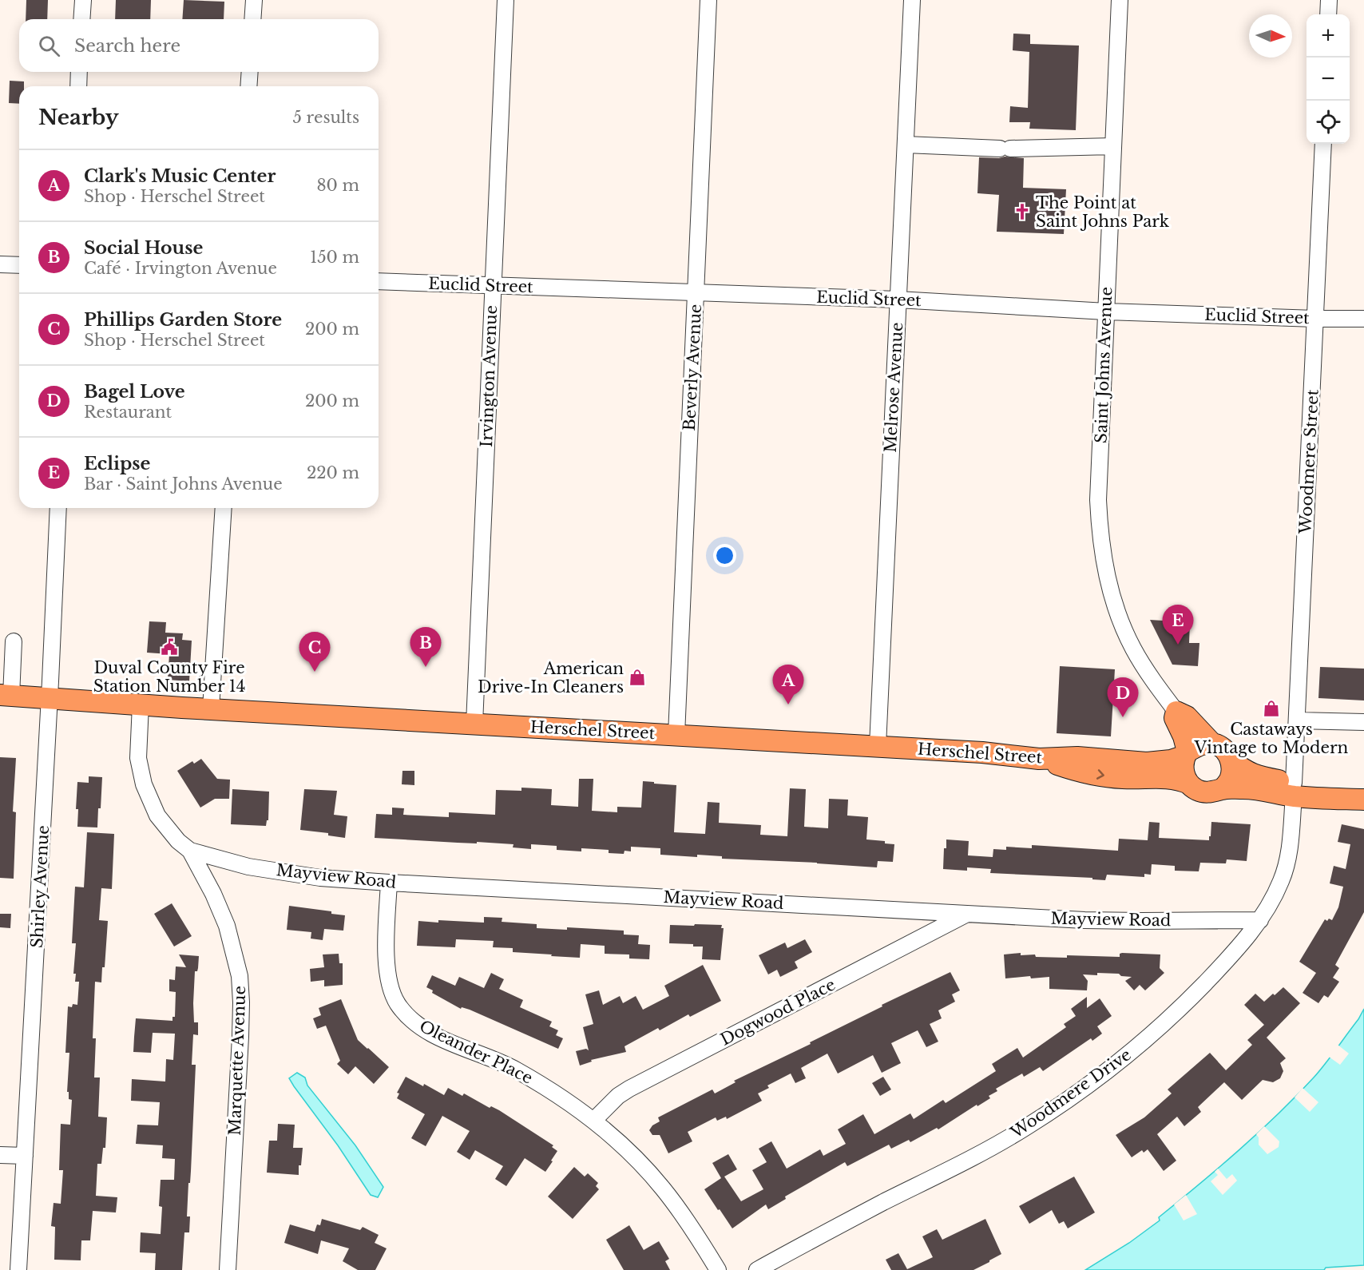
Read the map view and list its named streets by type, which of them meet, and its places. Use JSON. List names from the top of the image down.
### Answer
{
  "streets": {
    "main road": ["Saint Johns Avenue", "Herschel Street"],
    "street": [
      "Euclid Street",
      "Beverly Avenue",
      "Irvington Avenue",
      "Melrose Avenue",
      "Woodmere Street",
      "Mayview Road",
      "Shirley Avenue",
      "Dogwood Place",
      "Oleander Place",
      "Marquette Avenue",
      "Woodmere Drive"
    ]
  },
  "crossings": [
    ["Euclid Street", "Saint Johns Avenue"],
    ["Euclid Street", "Beverly Avenue"],
    ["Euclid Street", "Irvington Avenue"],
    ["Euclid Street", "Melrose Avenue"],
    ["Euclid Street", "Woodmere Street"],
    ["Saint Johns Avenue", "Herschel Street"],
    ["Beverly Avenue", "Herschel Street"],
    ["Irvington Avenue", "Herschel Street"],
    ["Melrose Avenue", "Herschel Street"],
    ["Woodmere Street", "Woodmere Drive"],
    ["Herschel Street", "Shirley Avenue"],
    ["Herschel Street", "Marquette Avenue"],
    ["Mayview Road", "Dogwood Place"],
    ["Mayview Road", "Oleander Place"],
    ["Mayview Road", "Marquette Avenue"],
    ["Mayview Road", "Woodmere Drive"],
    ["Dogwood Place", "Oleander Place"]
  ],
  "places": {
    "church": ["The Point at Saint Johns Park"],
    "public building": ["Duval County Fire Station Number 14"],
    "shop": ["American Drive-In Cleaners", "Castaways Vintage to Modern"]
  },
  "north": "right",
  "page": {
    "map_buttons": ["+", "−"],
    "search": "Search here",
    "heading": ["Nearby", "5 results"],
    "list": [
      {
        "mark": "A",
        "name": "Clark's Music Center",
        "note": "Shop · Herschel Street",
        "value": "80 m"
      },
      {
        "mark": "B",
        "name": "Social House",
        "note": "Café · Irvington Avenue",
        "value": "150 m"
      },
      {
        "mark": "C",
        "name": "Phillips Garden Store",
        "note": "Shop · Herschel Street",
        "value": "200 m"
      },
      {
        "mark": "D",
        "name": "Bagel Love",
        "note": "Restaurant",
        "value": "200 m"
      },
      {
        "mark": "E",
        "name": "Eclipse",
        "note": "Bar · Saint Johns Avenue",
        "value": "220 m"
      }
    ],
    "pins": [
      "E",
      "B",
      "C",
      "A",
      "D"
    ]
  }
}
